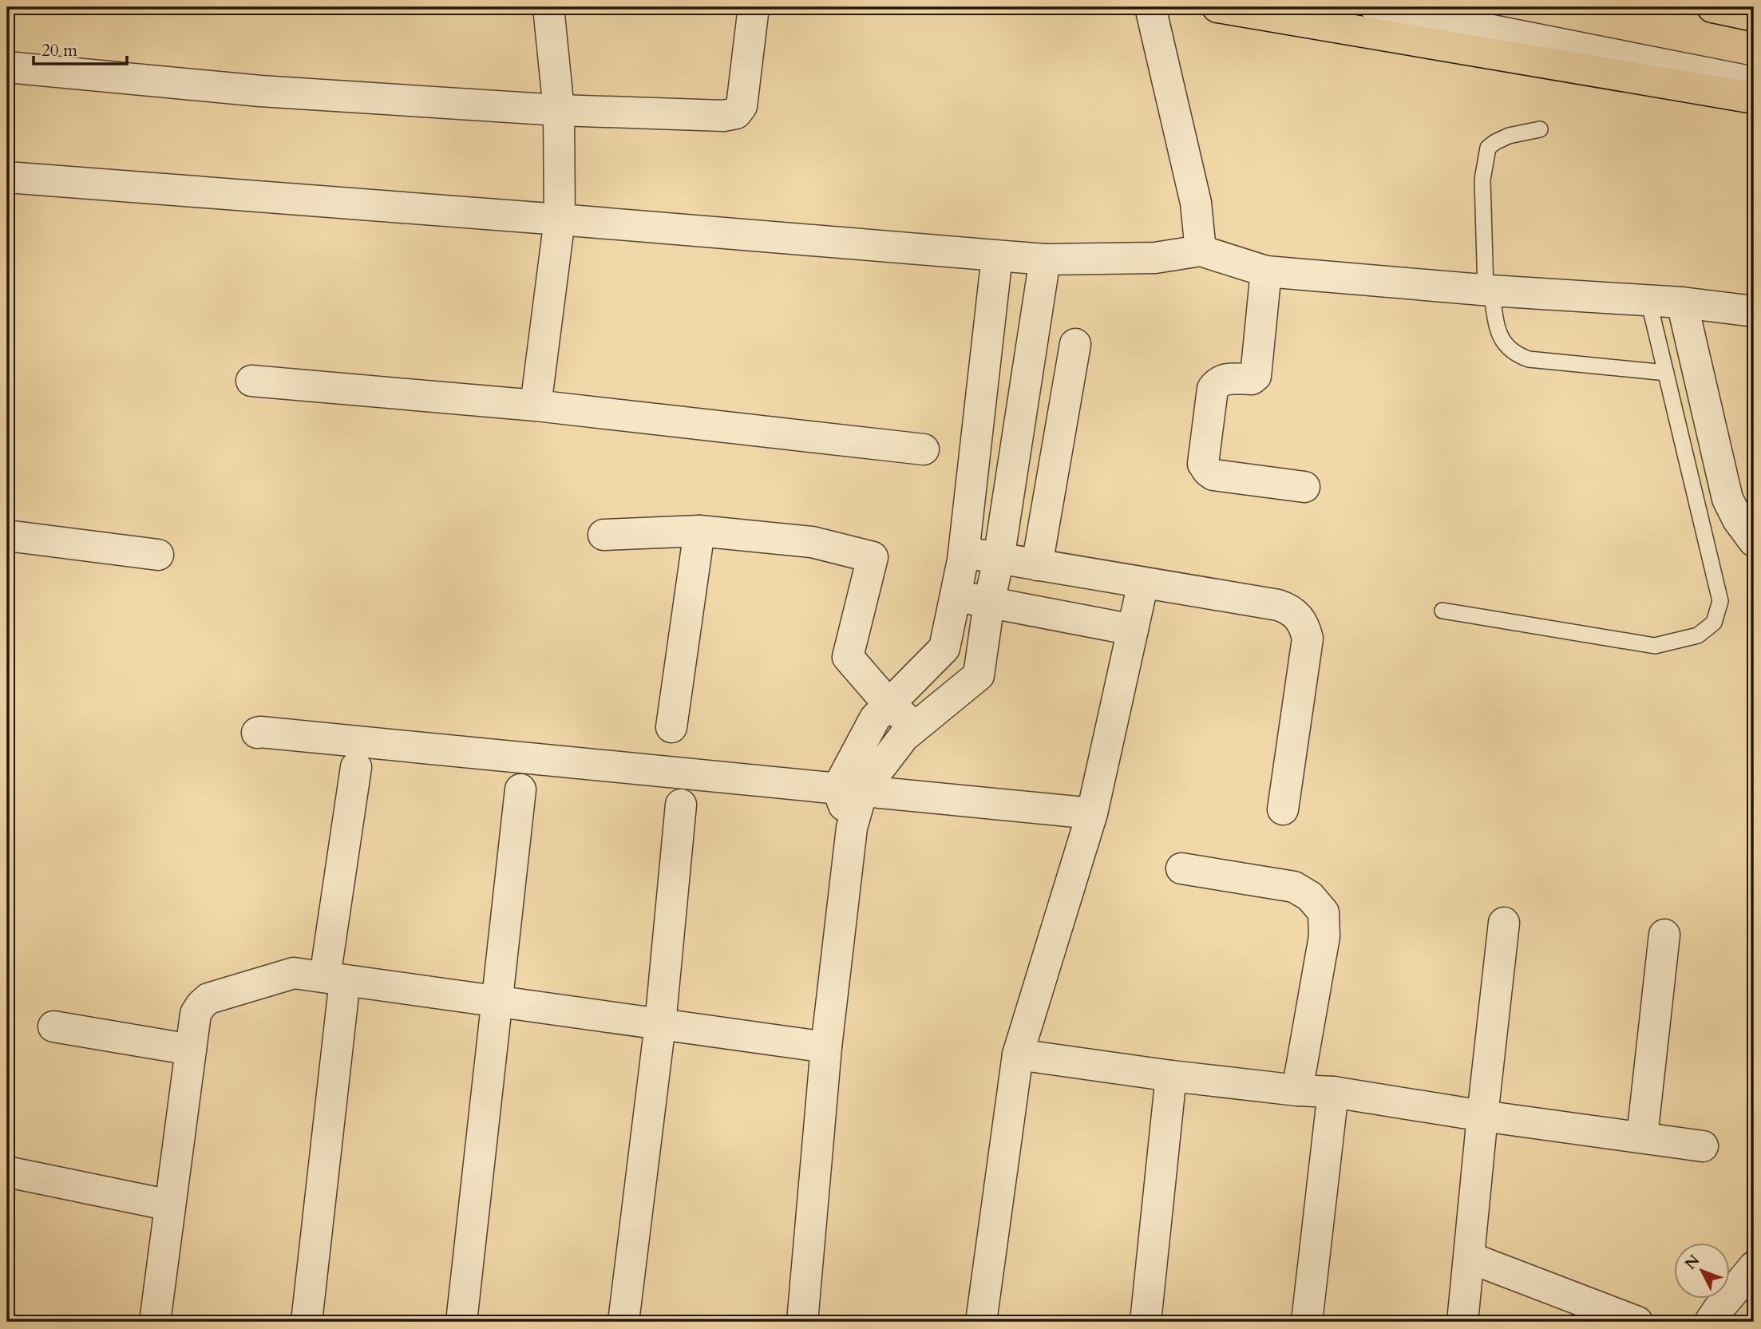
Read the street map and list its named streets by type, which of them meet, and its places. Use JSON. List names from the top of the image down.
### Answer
{
  "scale_bar": "20 m",
  "north": "top left"
}
